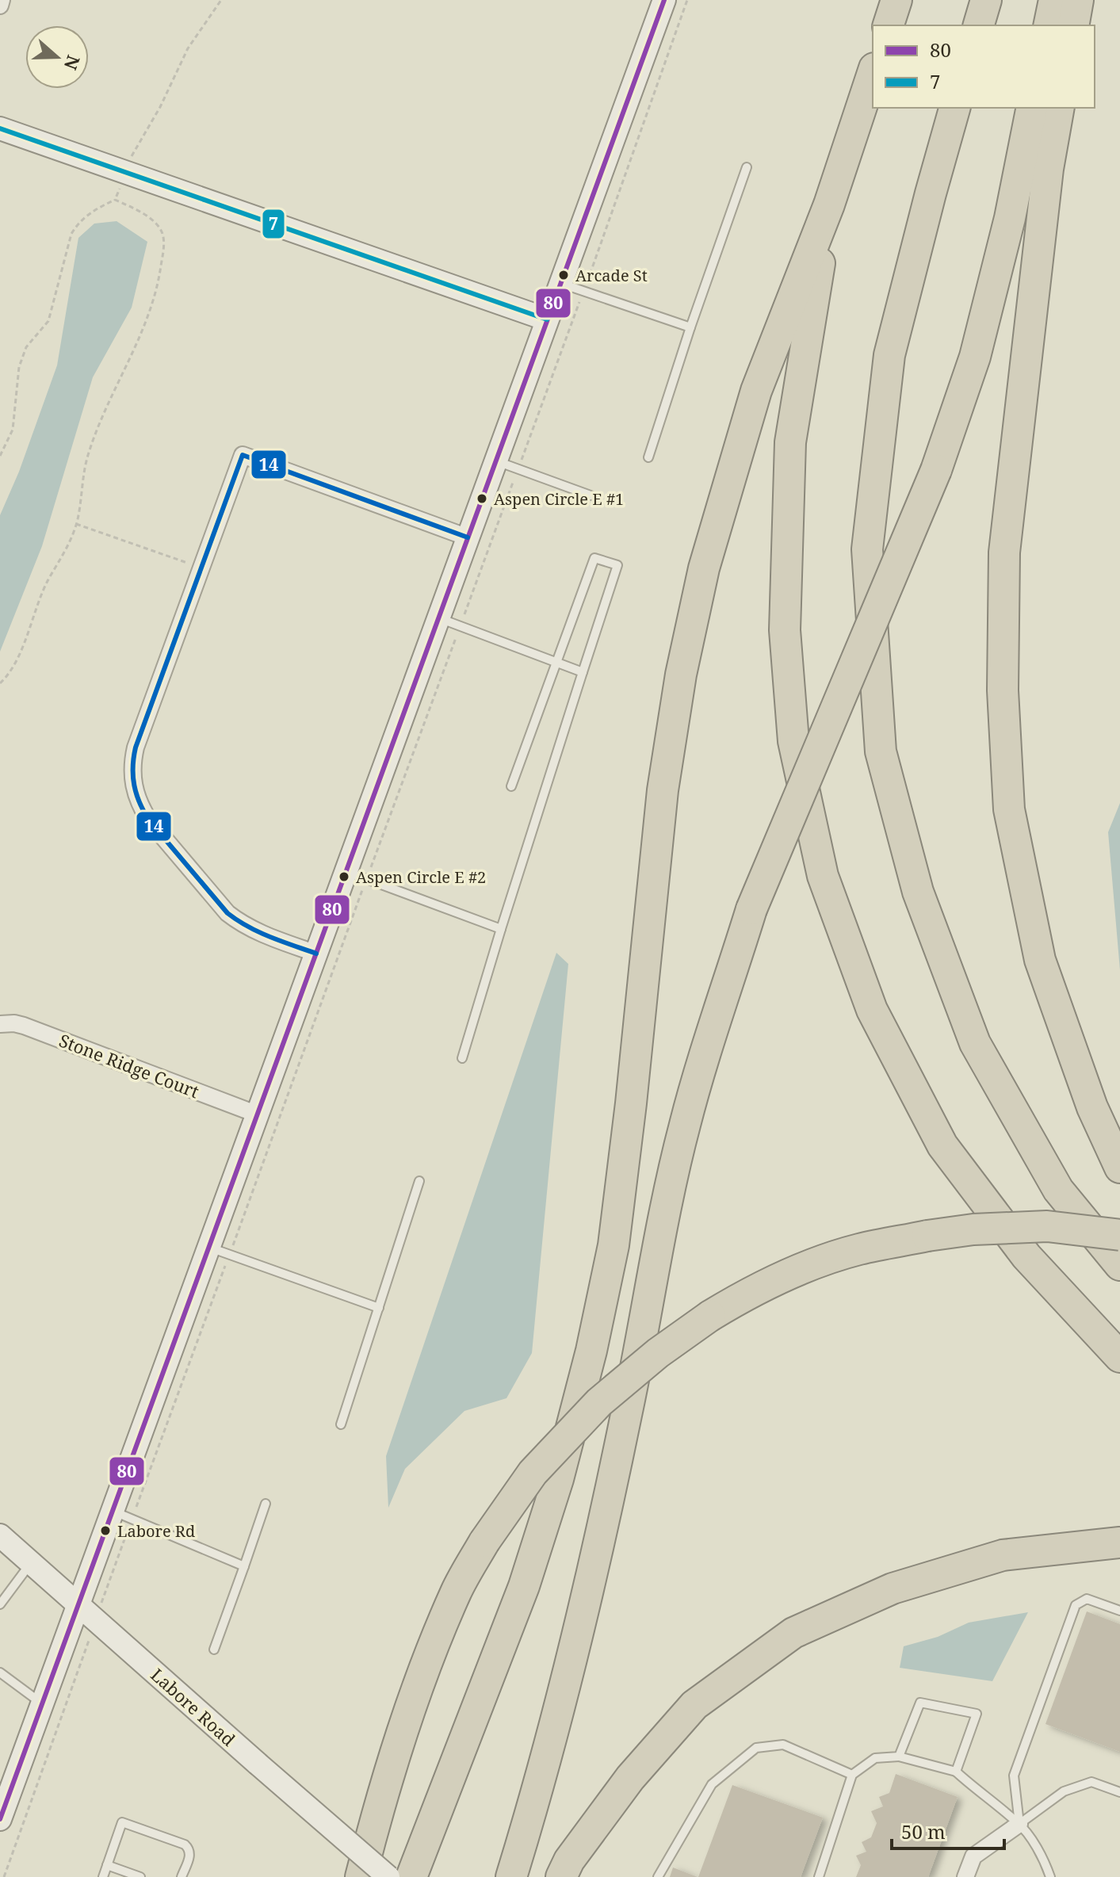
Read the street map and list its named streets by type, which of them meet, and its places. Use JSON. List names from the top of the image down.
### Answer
{
  "streets": {
    "street": ["Stone Ridge Court", "Labore Road"]
  },
  "places": [
    "Arcade St",
    "Aspen Circle E #1",
    "Aspen Circle E #2",
    "Labore Rd"
  ],
  "lines": ["transit line 80", "transit line 7", "transit line 14"],
  "legend": ["80", "7"],
  "scale_bar": "50 m",
  "north": "right"
}
